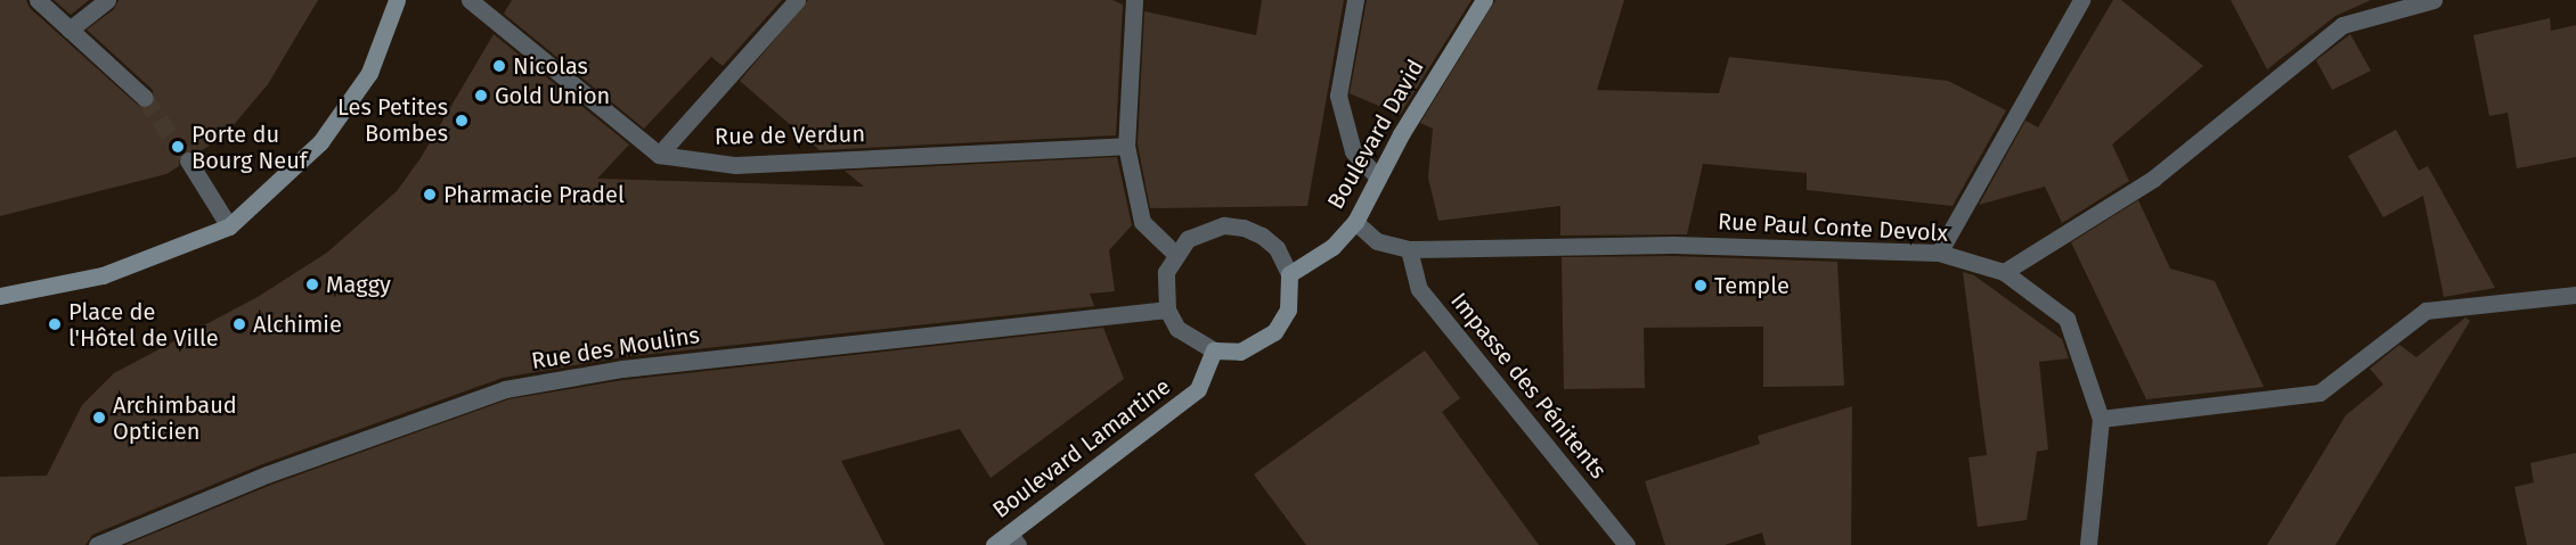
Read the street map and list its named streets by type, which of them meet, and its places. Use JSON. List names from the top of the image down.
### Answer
{
  "streets": {
    "street": [
      "Boulevard David",
      "Rue de Verdun",
      "Rue Paul Conte Devolx",
      "Rue des Moulins",
      "Impasse des Pénitents",
      "Boulevard Lamartine"
    ]
  },
  "crossings": [
    ["Boulevard David", "Rue Paul Conte Devolx"],
    ["Boulevard David", "Rue des Moulins"],
    ["Boulevard David", "Boulevard Lamartine"],
    ["Rue Paul Conte Devolx", "Impasse des Pénitents"],
    ["Rue des Moulins", "Boulevard Lamartine"]
  ],
  "places": [
    "Nicolas",
    "Gold Union",
    "Les Petites Bombes",
    "Porte du Bourg Neuf",
    "Pharmacie Pradel",
    "Maggy",
    "Temple",
    "Place de l'Hôtel de Ville",
    "Alchimie",
    "Archimbaud Opticien"
  ]
}
